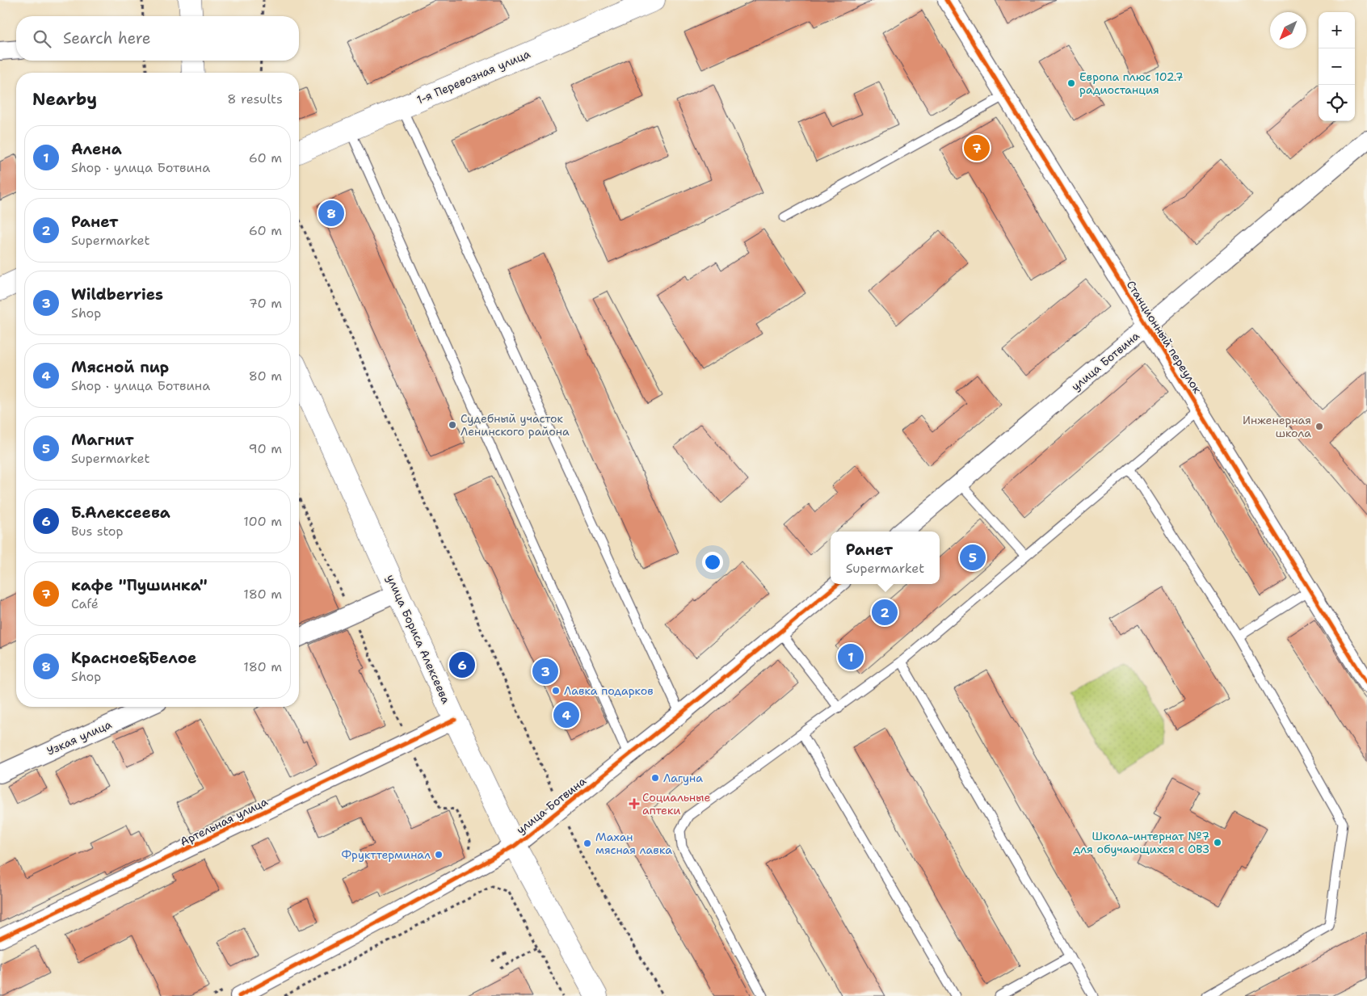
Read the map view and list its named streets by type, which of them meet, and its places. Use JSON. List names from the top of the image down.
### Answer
{
  "streets": {
    "main road": ["1-я Перевозная улица", "улица Бориса Алексеева"],
    "street": [
      "Станционный переулок",
      "улица Ботвина",
      "Узкая улица",
      "Артельная улица"
    ]
  },
  "crossings": [
    ["Станционный переулок", "улица Ботвина"],
    ["улица Ботвина", "улица Бориса Алексеева"],
    ["улица Бориса Алексеева", "Артельная улица"]
  ],
  "places": {
    "other": [
      "Европа плюс 102.7 радиостанция",
      "Судебный участок Ленинского района",
      "Инженерная школа",
      "Лавка подарков",
      "Лагуна",
      "Школа-интернат №7 для обучающихся с ОВЗ",
      "Махан мясная лавка",
      "Фрукттерминал"
    ],
    "health": ["Социальные аптеки"]
  },
  "north": "bottom left",
  "page": {
    "map_buttons": ["+", "−"],
    "search": "Search here",
    "heading": ["Nearby", "8 results"],
    "list": [
      {
        "mark": "1",
        "name": "Алена",
        "note": "Shop · улица Ботвина",
        "value": "60 m"
      },
      {
        "mark": "2",
        "name": "Ранет",
        "note": "Supermarket",
        "value": "60 m"
      },
      {
        "mark": "3",
        "name": "Wildberries",
        "note": "Shop",
        "value": "70 m"
      },
      {
        "mark": "4",
        "name": "Мясной пир",
        "note": "Shop · улица Ботвина",
        "value": "80 m"
      },
      {
        "mark": "5",
        "name": "Магнит",
        "note": "Supermarket",
        "value": "90 m"
      },
      {
        "mark": "6",
        "name": "Б.Алексеева",
        "note": "Bus stop",
        "value": "100 m"
      },
      {
        "mark": "7",
        "name": "кафе \"Пушинка\"",
        "note": "Café",
        "value": "180 m"
      },
      {
        "mark": "8",
        "name": "Красное&Белое",
        "note": "Shop",
        "value": "180 m"
      }
    ],
    "pins": [
      "7",
      "8",
      "5",
      "2",
      "1",
      "6",
      "3",
      "4"
    ],
    "popup": ["Ранет", "Supermarket"]
  }
}
